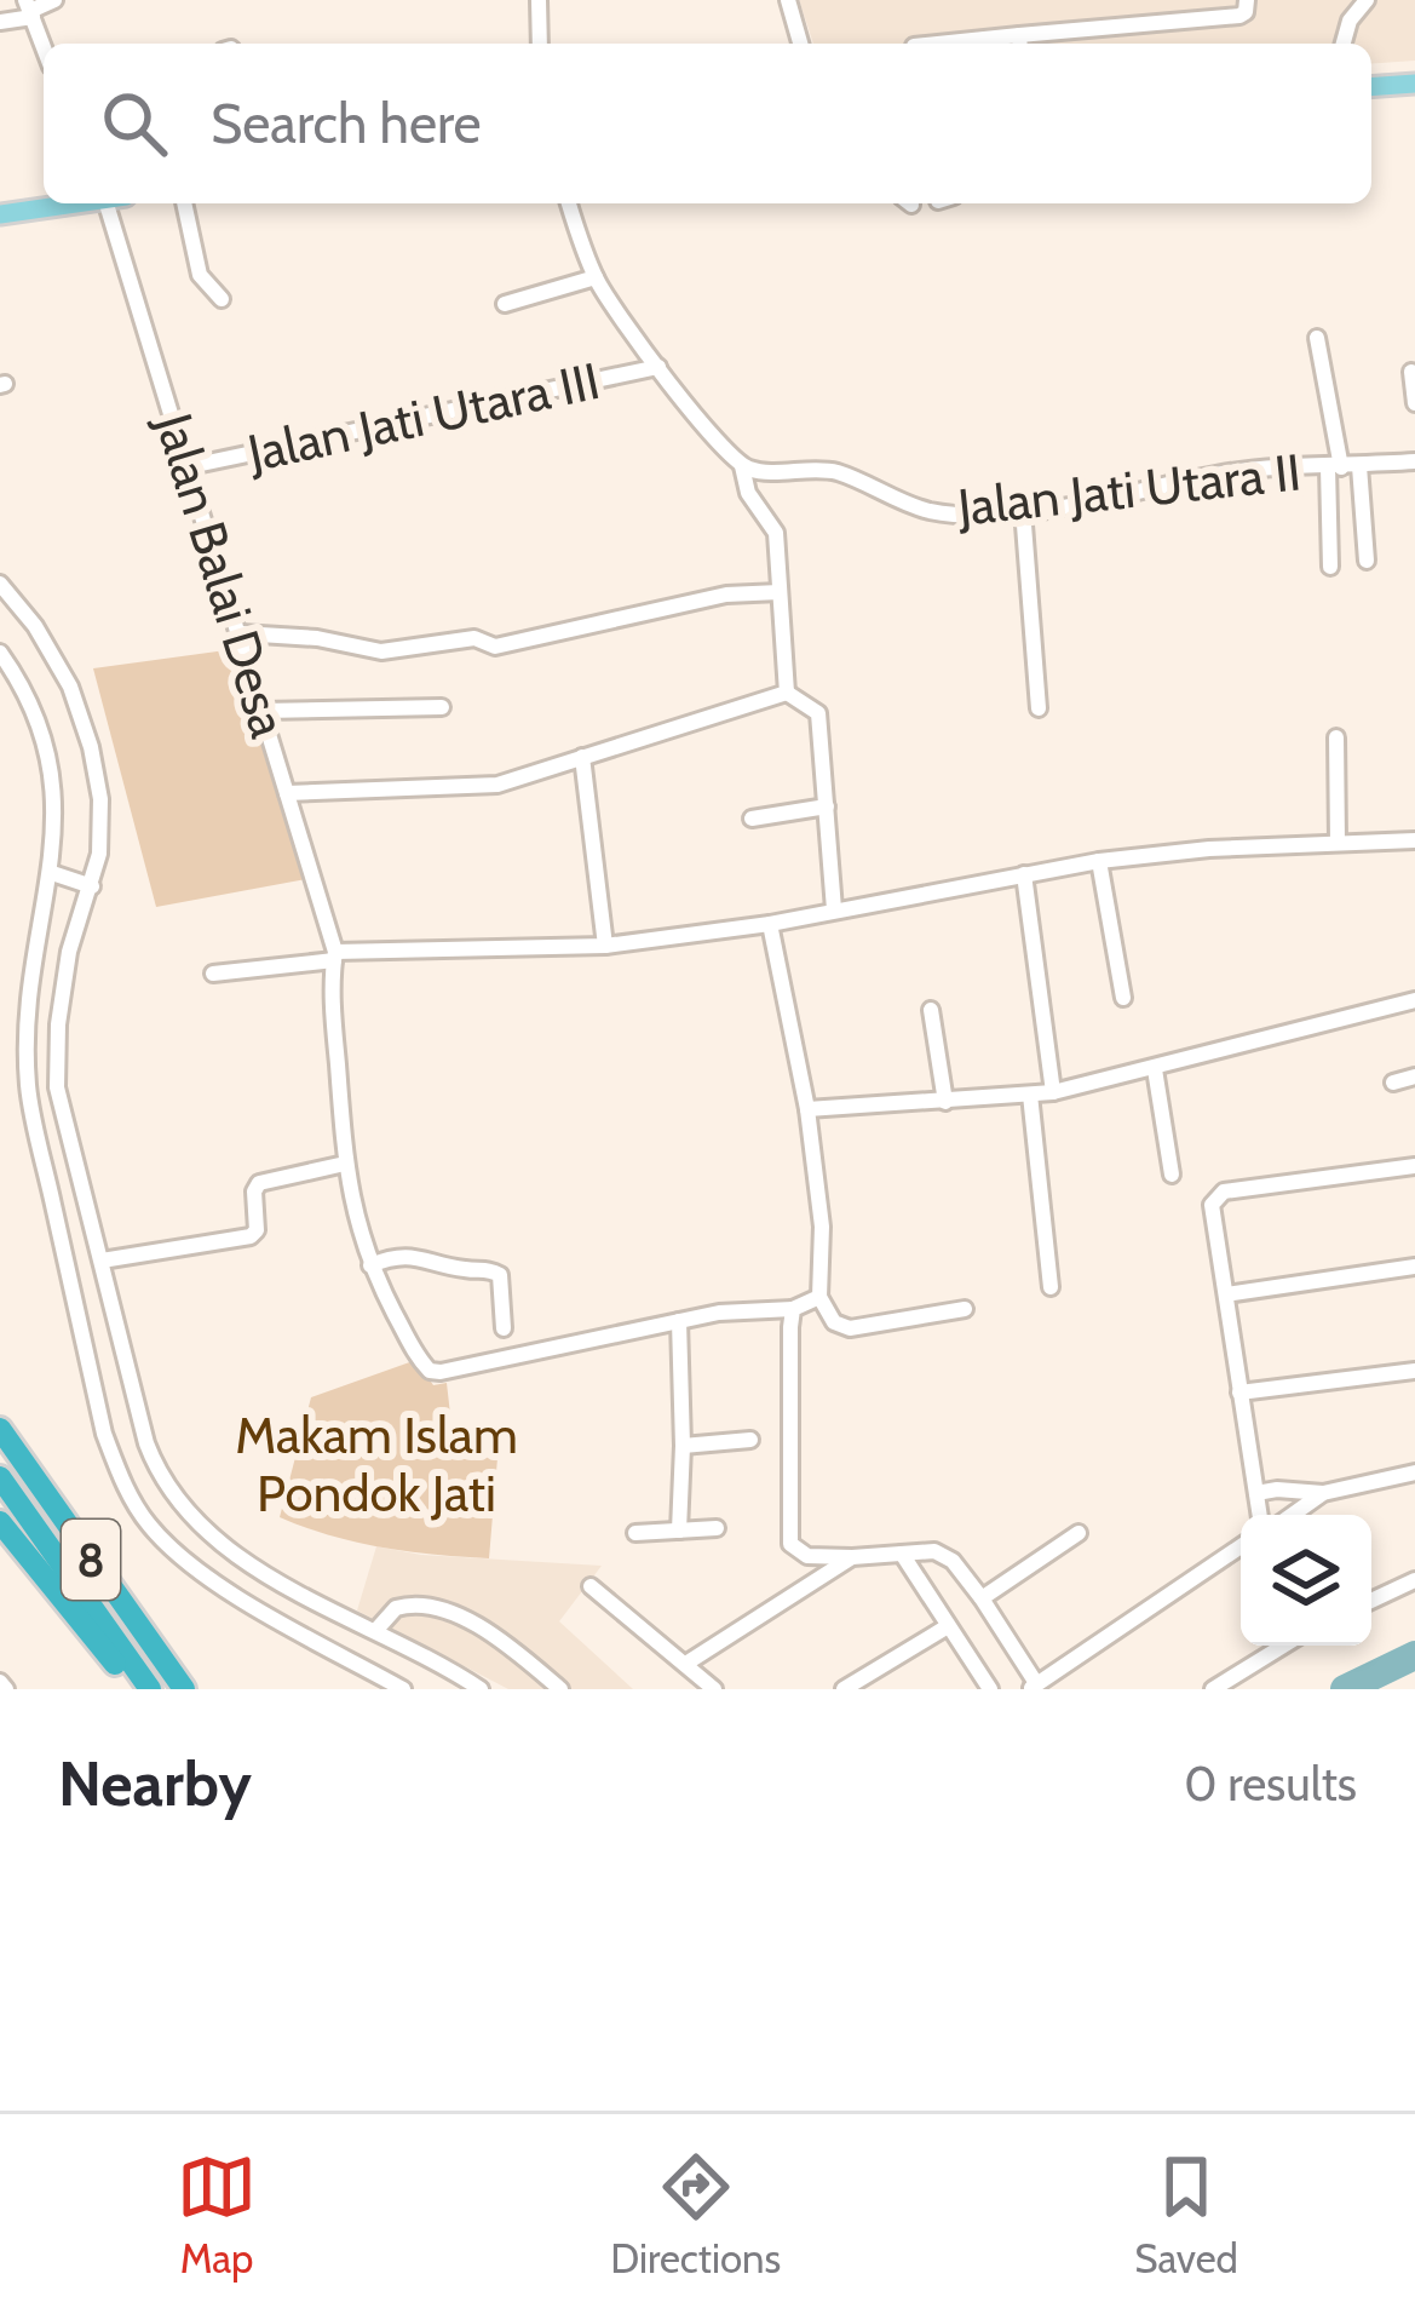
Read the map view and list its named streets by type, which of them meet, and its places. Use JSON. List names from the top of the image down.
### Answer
{
  "streets": {
    "highway": ["8"],
    "street": ["Jalan Jati Utara III", "Jalan Jati Utara II", "Jalan Balai Desa"]
  },
  "crossings": [
    ["Jalan Jati Utara III", "Jalan Balai Desa"]
  ],
  "parks": ["Makam Islam Pondok Jati"],
  "page": {
    "search": "Search here",
    "heading": ["Nearby", "0 results"],
    "nav": ["Map", "Directions", "Saved"]
  }
}
